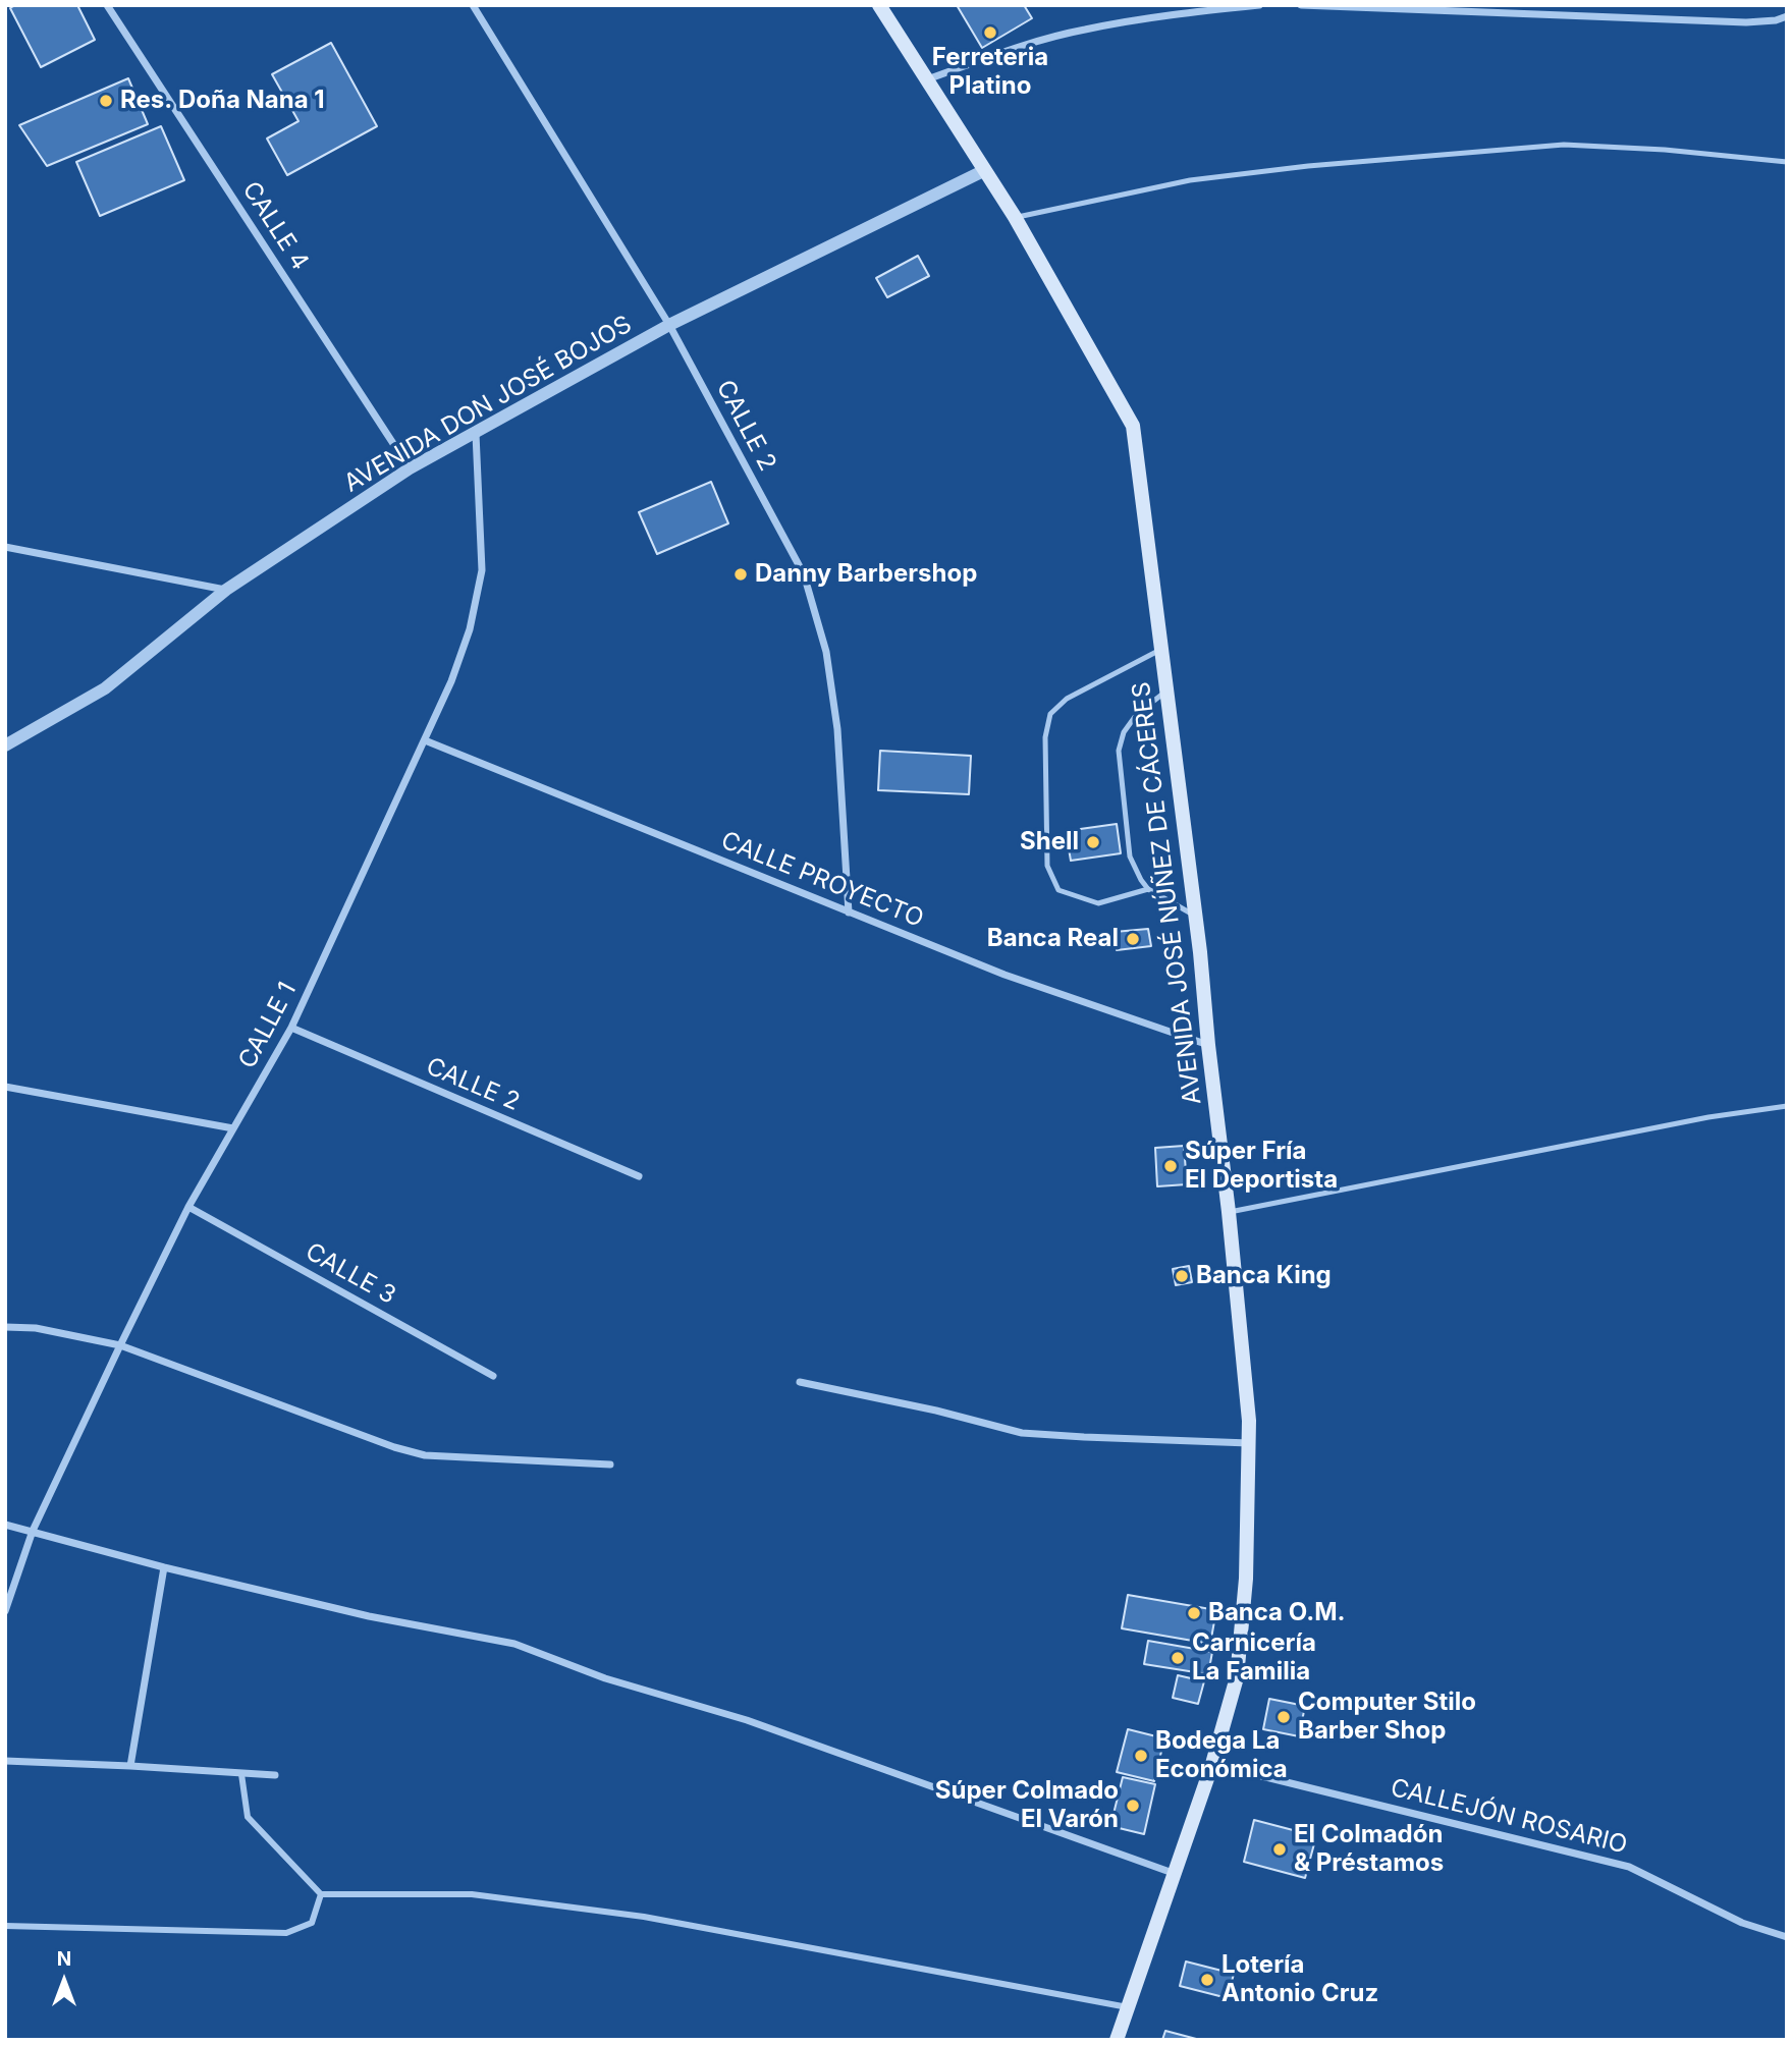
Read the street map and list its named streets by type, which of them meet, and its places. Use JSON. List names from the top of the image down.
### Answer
{
  "streets": {
    "main road": ["AVENIDA JOSÉ NÚÑEZ DE CÁCERES"],
    "street": [
      "CALLE 4",
      "AVENIDA DON JOSÉ BOJOS",
      "CALLE 2",
      "CALLE PROYECTO",
      "CALLE 1",
      "CALLE 3",
      "CALLEJÓN ROSARIO"
    ]
  },
  "crossings": [
    ["CALLE 4", "AVENIDA DON JOSÉ BOJOS"],
    ["AVENIDA DON JOSÉ BOJOS", "CALLE 2"],
    ["AVENIDA DON JOSÉ BOJOS", "AVENIDA JOSÉ NÚÑEZ DE CÁCERES"],
    ["AVENIDA DON JOSÉ BOJOS", "CALLE 1"],
    ["CALLE 2", "CALLE PROYECTO"],
    ["CALLE 2", "CALLE 1"],
    ["CALLE PROYECTO", "AVENIDA JOSÉ NÚÑEZ DE CÁCERES"],
    ["CALLE PROYECTO", "CALLE 1"],
    ["AVENIDA JOSÉ NÚÑEZ DE CÁCERES", "CALLEJÓN ROSARIO"],
    ["CALLE 1", "CALLE 3"]
  ],
  "places": [
    "Ferreteria Platino",
    "Res. Doña Nana 1",
    "Danny Barbershop",
    "Shell",
    "Banca Real",
    "Súper Fría El Deportista",
    "Banca King",
    "Banca O.M.",
    "Carnicería La Familia",
    "Computer Stilo Barber Shop",
    "Bodega La Económica",
    "Súper Colmado El Varón",
    "El Colmadón & Préstamos",
    "Lotería Antonio Cruz"
  ],
  "north": "top"
}
